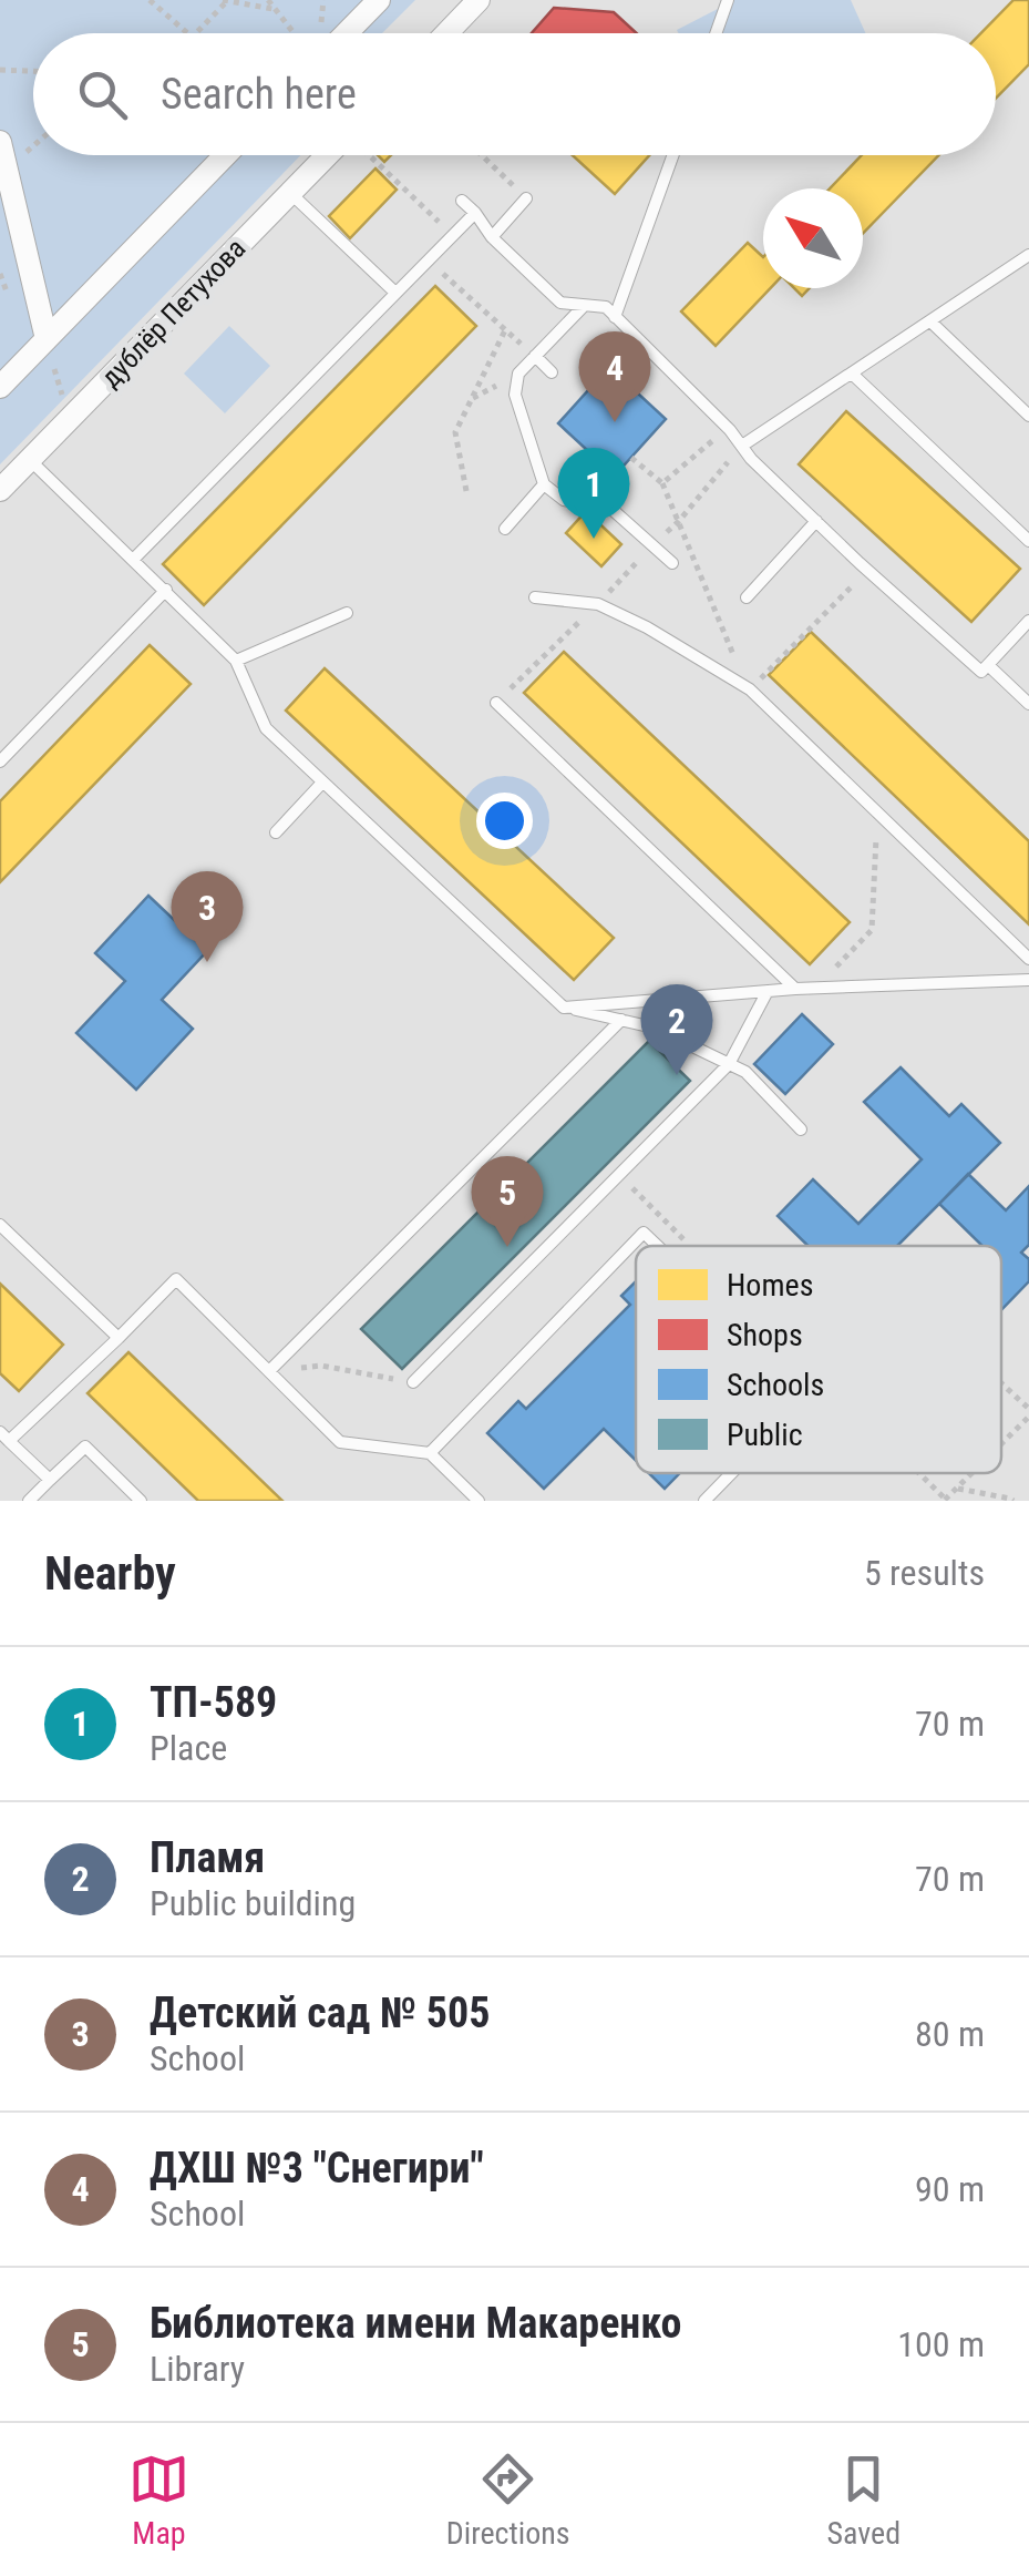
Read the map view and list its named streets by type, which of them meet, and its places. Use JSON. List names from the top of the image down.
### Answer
{
  "streets": {
    "street": ["дублёр Петухова"]
  },
  "legend": [
    "Homes",
    "Shops",
    "Schools",
    "Public"
  ],
  "north": "top left",
  "page": {
    "search": "Search here",
    "pins": [
      "4",
      "1",
      "3",
      "2",
      "5"
    ],
    "heading": ["Nearby", "5 results"],
    "list": [
      {
        "mark": "1",
        "name": "ТП-589",
        "note": "Place",
        "value": "70 m"
      },
      {
        "mark": "2",
        "name": "Пламя",
        "note": "Public building",
        "value": "70 m"
      },
      {
        "mark": "3",
        "name": "Детский сад № 505",
        "note": "School",
        "value": "80 m"
      },
      {
        "mark": "4",
        "name": "ДХШ №3 \"Снегири\"",
        "note": "School",
        "value": "90 m"
      },
      {
        "mark": "5",
        "name": "Библиотека имени Макаренко",
        "note": "Library",
        "value": "100 m"
      }
    ],
    "nav": ["Map", "Directions", "Saved"]
  }
}
